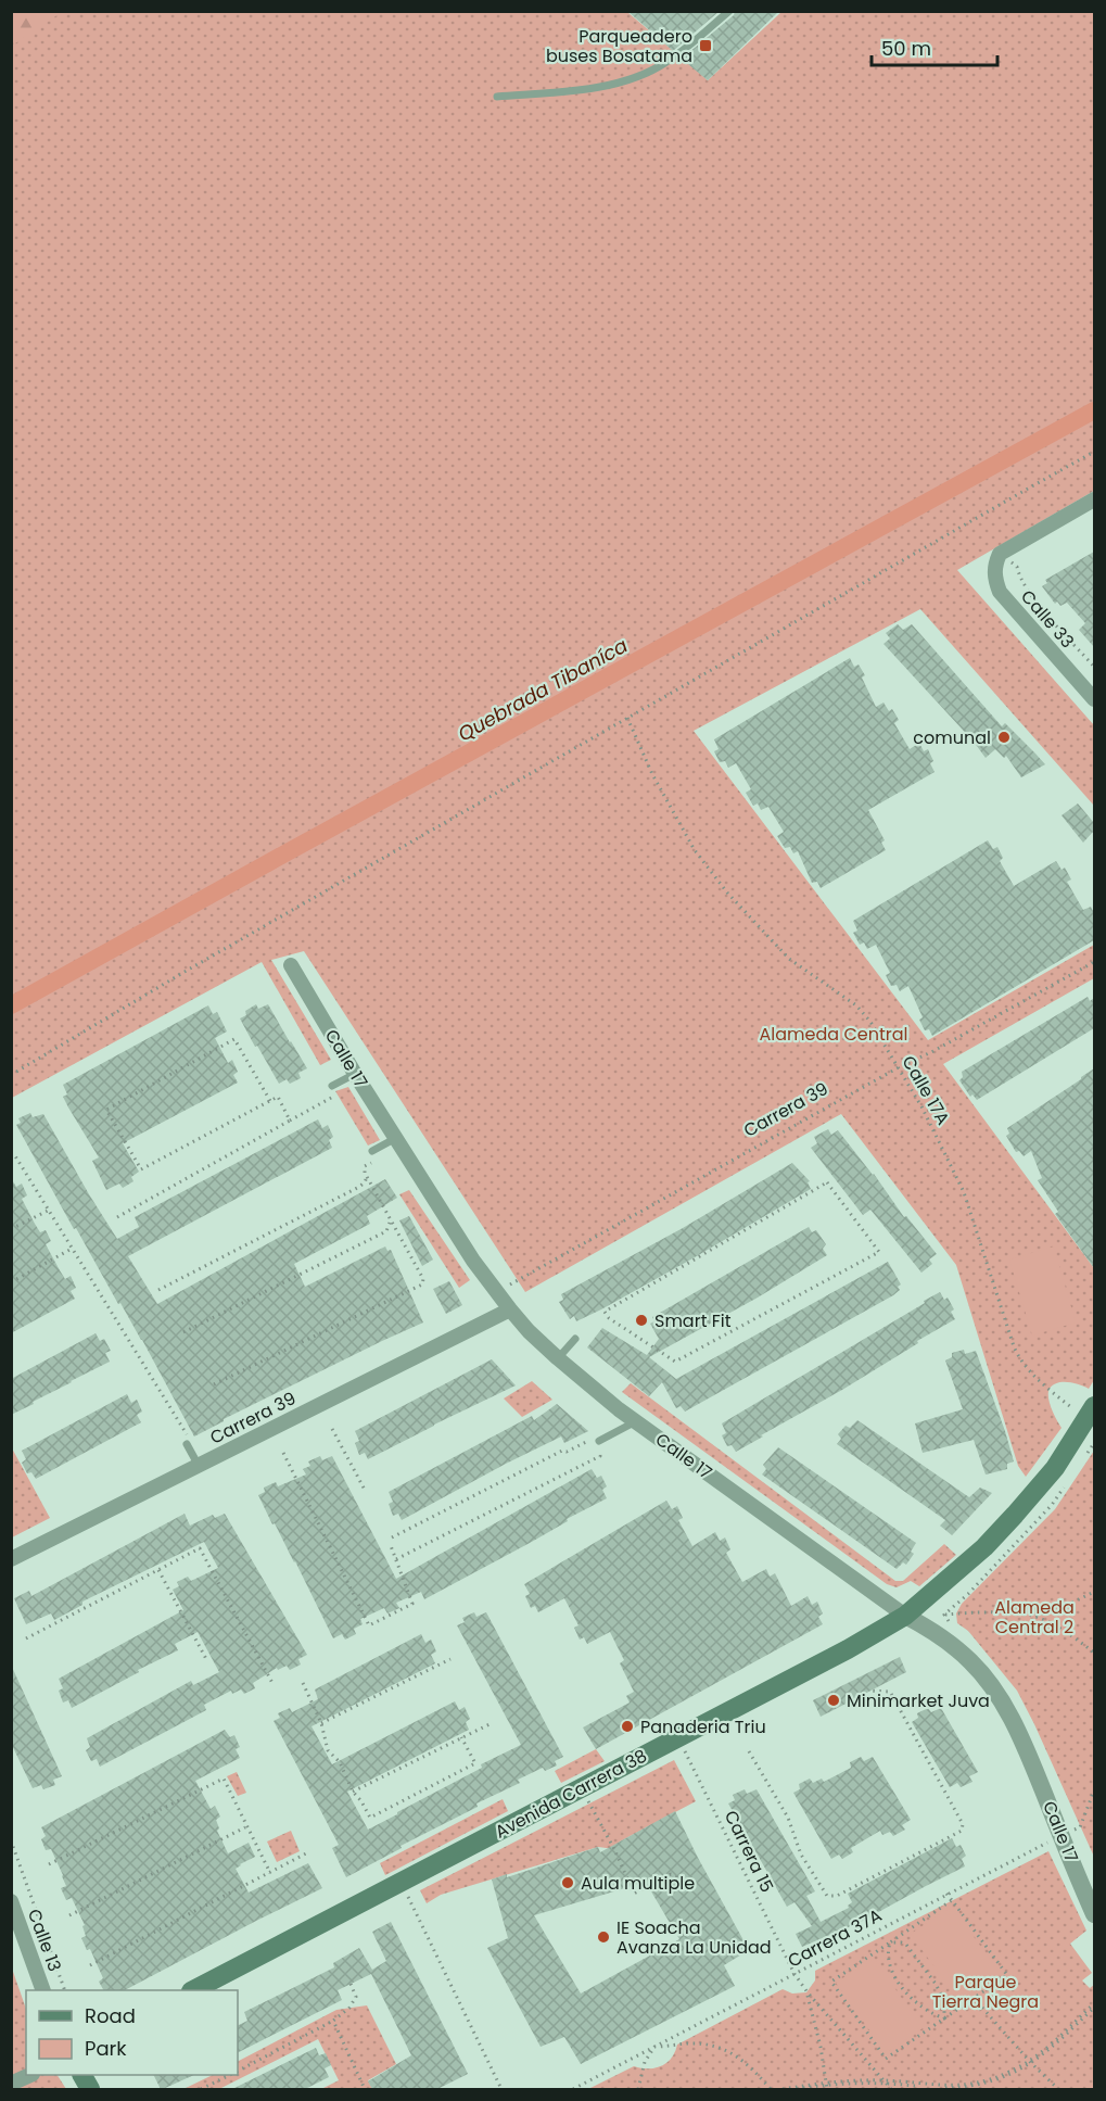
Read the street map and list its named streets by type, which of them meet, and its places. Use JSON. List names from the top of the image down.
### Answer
{
  "streets": {
    "main road": ["Avenida Carrera 38"],
    "street": [
      "Calle 33",
      "Calle 17",
      "Carrera 39",
      "Calle 13"
    ],
    "path": ["Calle 17A", "Carrera 15", "Carrera 37A"]
  },
  "crossings": [
    ["Calle 17", "Carrera 39"],
    ["Calle 17", "Avenida Carrera 38"],
    ["Calle 17", "Carrera 37A"],
    ["Calle 17A", "Carrera 39"],
    ["Calle 17A", "Avenida Carrera 38"],
    ["Carrera 15", "Carrera 37A"]
  ],
  "water": ["Quebrada Tibaníca"],
  "parks": ["Alameda Central", "Alameda Central 2", "Parque Tierra Negra"],
  "places": {
    "transit": ["Parqueadero buses Bosatama"],
    "other": [
      "comunal",
      "Smart Fit",
      "Minimarket Juva",
      "Panaderia Triu",
      "Aula multiple",
      "IE Soacha Avanza La Unidad"
    ]
  },
  "legend": ["Road", "Park"],
  "scale_bar": "50 m"
}
